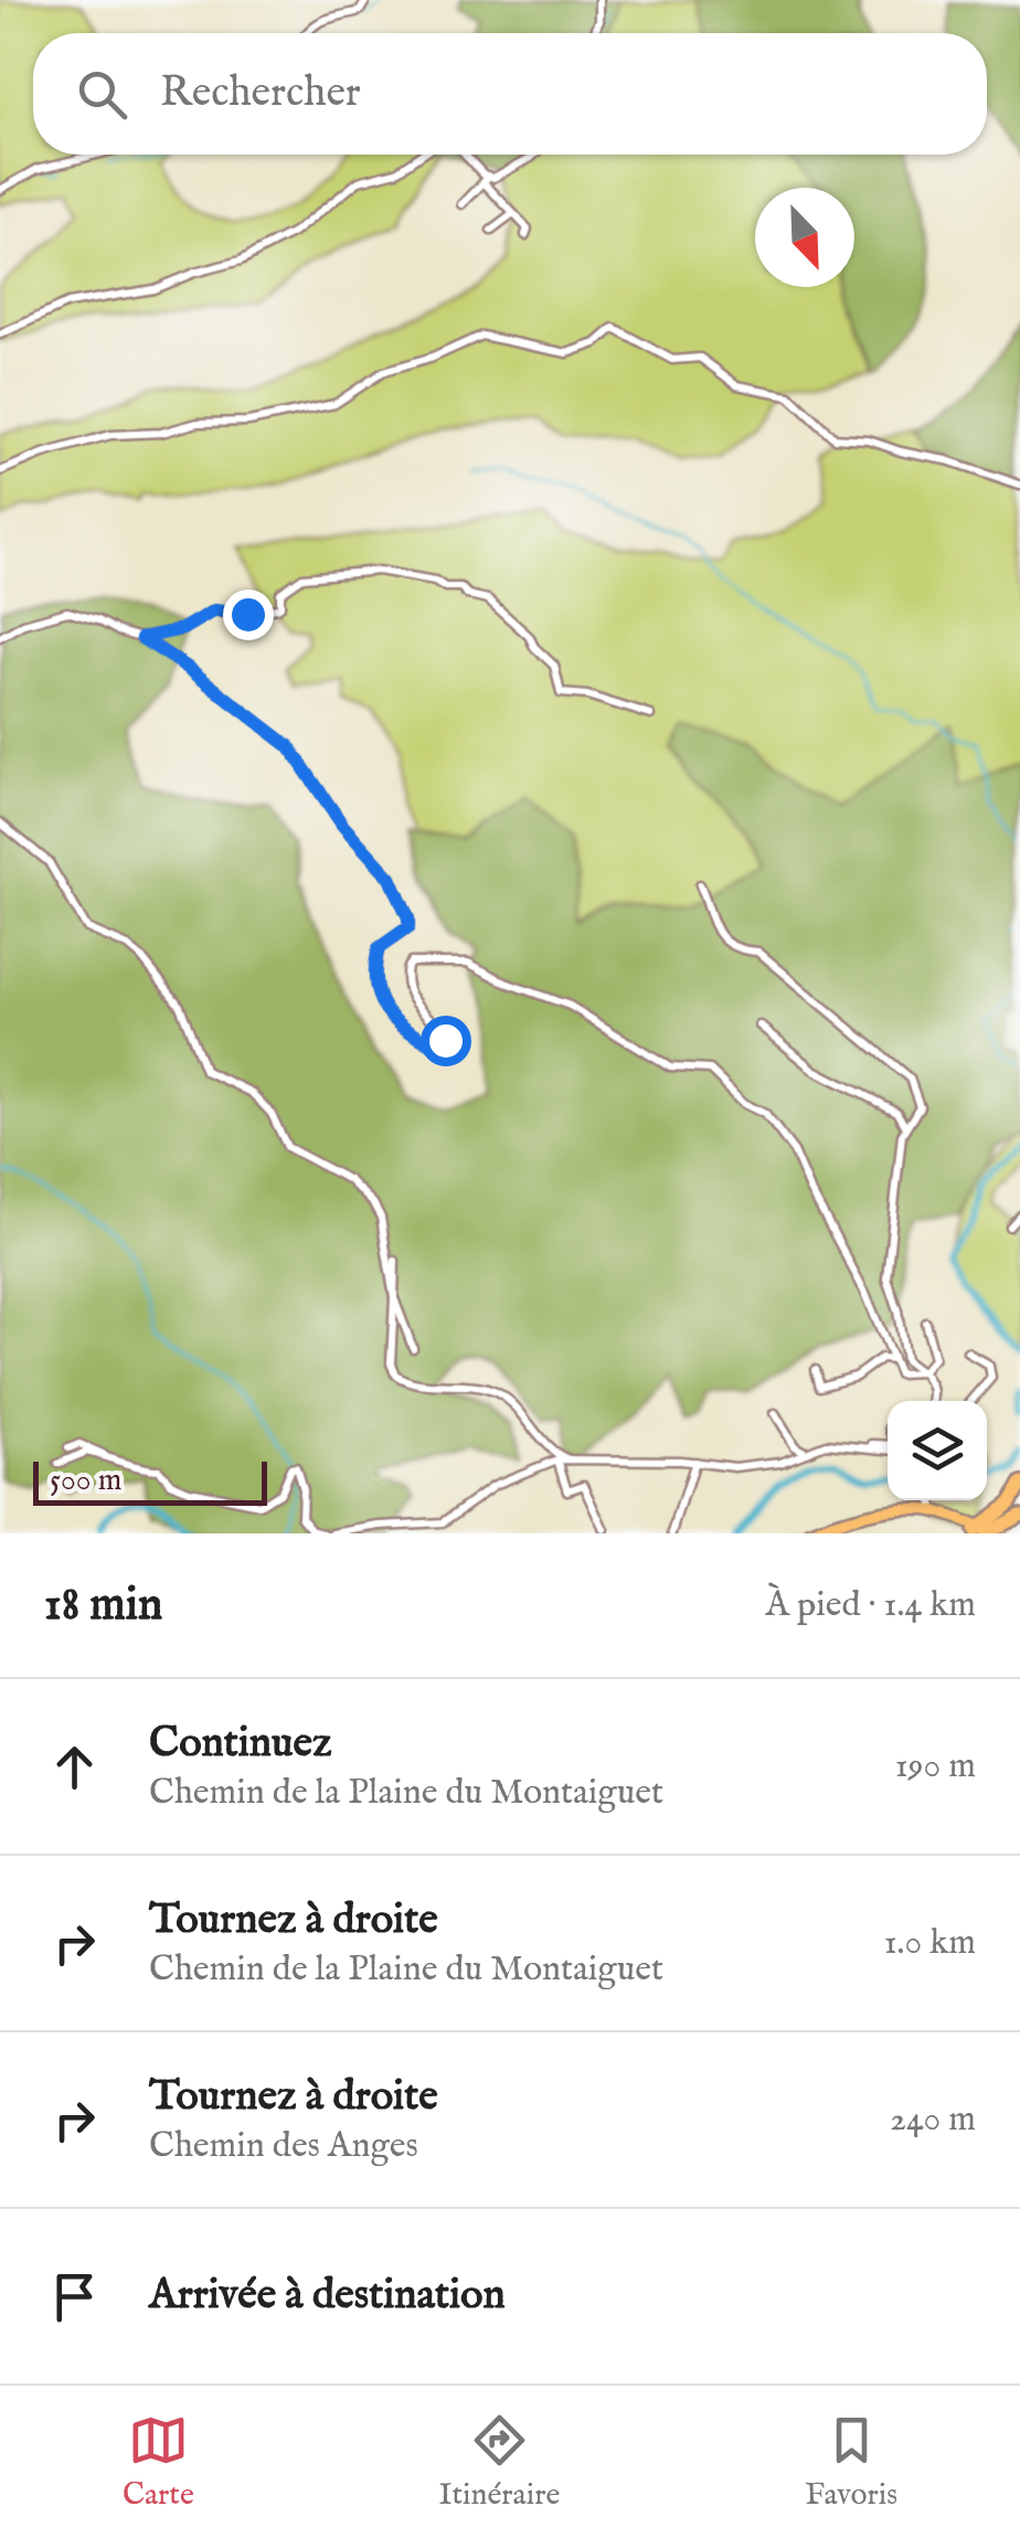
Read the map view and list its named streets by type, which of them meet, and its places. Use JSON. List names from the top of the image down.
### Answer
{
  "scale_bar": "500 m",
  "north": "bottom right",
  "page": {
    "search": "Rechercher",
    "scale": "500 m",
    "heading": ["18 min", "À pied · 1.4 km"],
    "list": [
      ["Continuez", "Chemin de la Plaine du Montaiguet", "190 m"],
      ["Tournez à droite", "Chemin de la Plaine du Montaiguet", "1.0 km"],
      ["Tournez à droite", "Chemin des Anges", "240 m"],
      "Arrivée à destination"
    ],
    "nav": ["Carte", "Itinéraire", "Favoris"]
  }
}
